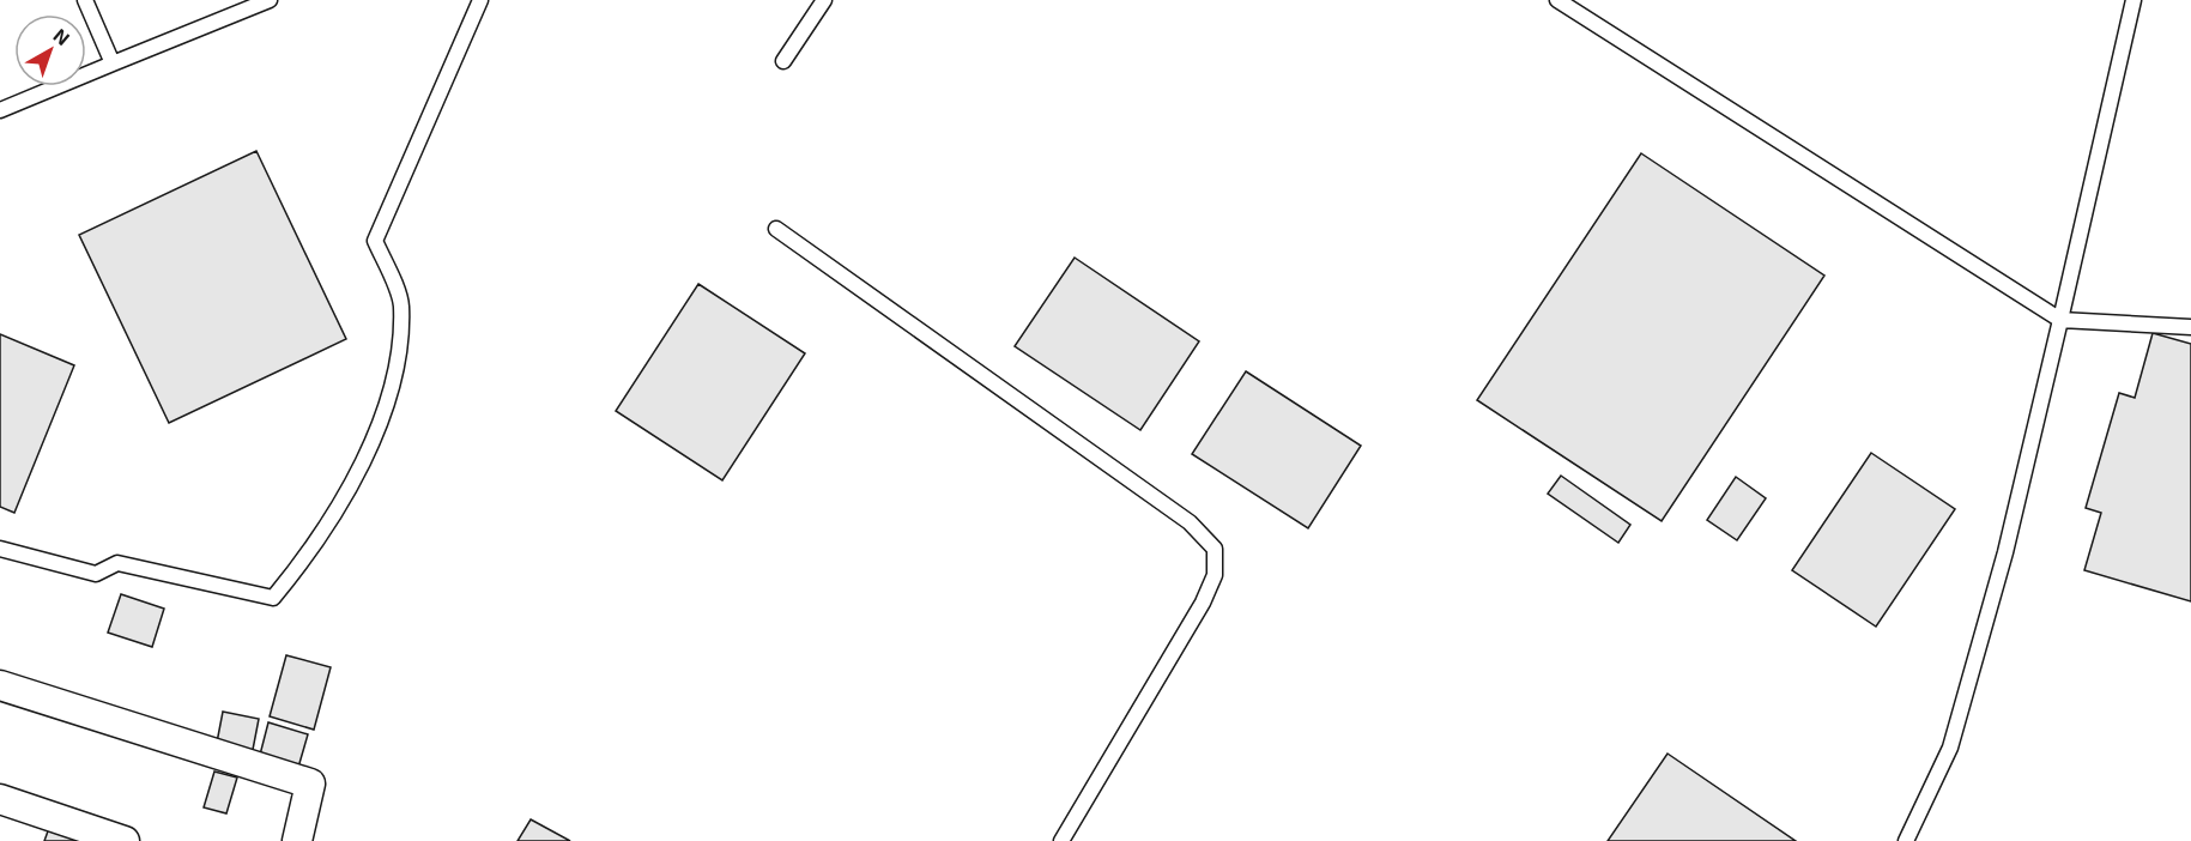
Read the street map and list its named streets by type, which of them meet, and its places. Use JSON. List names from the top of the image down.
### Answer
{
  "north": "top right"
}
